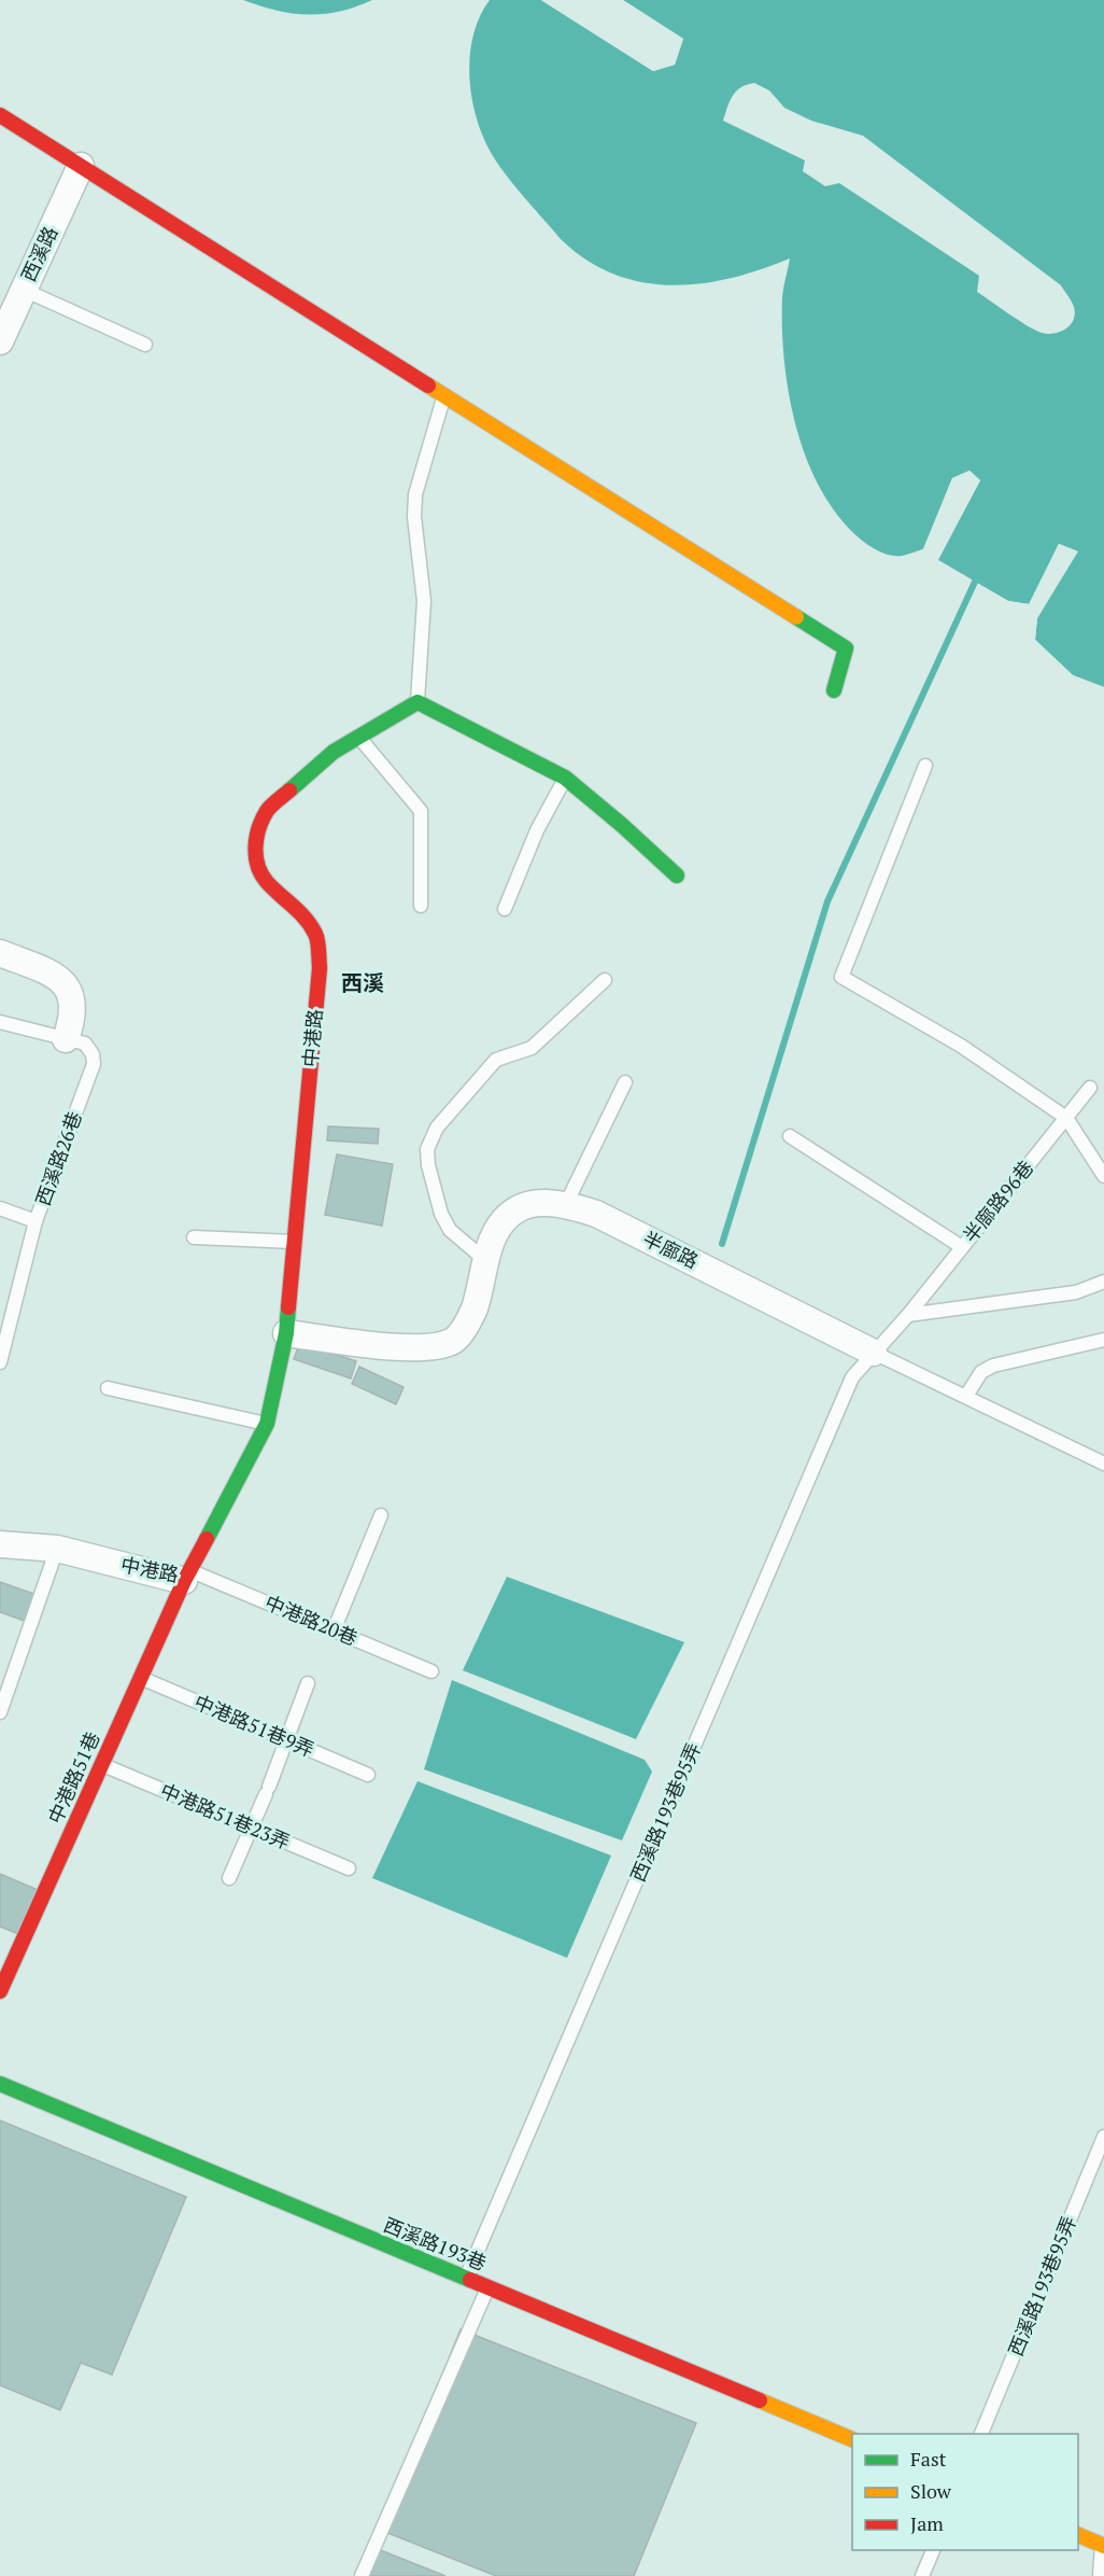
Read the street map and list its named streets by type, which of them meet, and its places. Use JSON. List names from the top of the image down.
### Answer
{
  "streets": {
    "street": [
      "西溪路",
      "中港路",
      "半廍路",
      "中港路51巷",
      "西溪路193巷"
    ],
    "lane": [
      "西溪路26巷",
      "半廍路96巷",
      "中港路20巷",
      "中港路51巷9弄",
      "西溪路193巷95弄",
      "中港路51巷23弄"
    ]
  },
  "crossings": [
    ["中港路", "半廍路"],
    ["中港路", "中港路20巷"],
    ["中港路", "中港路51巷"],
    ["半廍路96巷", "半廍路"],
    ["半廍路96巷", "西溪路193巷95弄"],
    ["半廍路", "西溪路193巷95弄"],
    ["中港路20巷", "中港路51巷"],
    ["中港路51巷9弄", "中港路51巷"],
    ["中港路51巷", "中港路51巷23弄"],
    ["西溪路193巷95弄", "西溪路193巷"]
  ],
  "districts": ["西溪"],
  "legend": ["Fast", "Slow", "Jam"]
}
